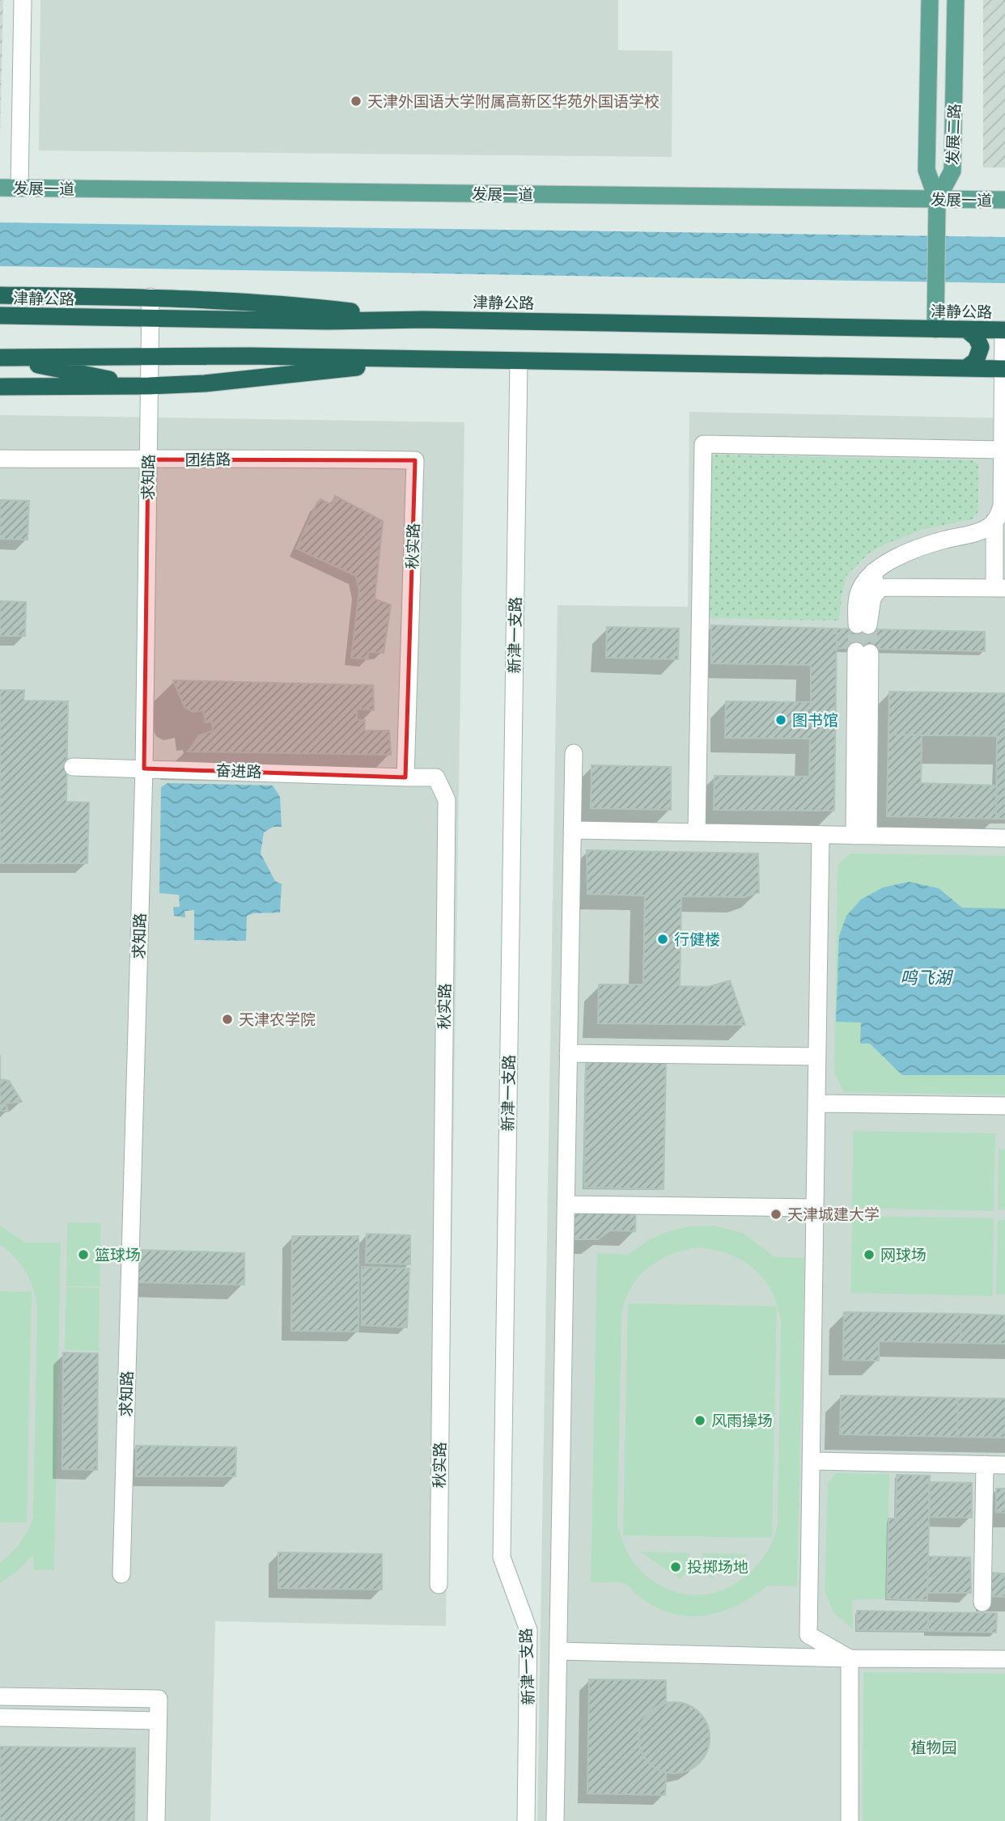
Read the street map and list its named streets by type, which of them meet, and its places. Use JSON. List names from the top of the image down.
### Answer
{
  "streets": {
    "highway": ["津静公路"],
    "main road": ["发展二路", "发展一道"],
    "street": [
      "团结路",
      "求知路",
      "秋实路",
      "新津一支路",
      "奋进路"
    ]
  },
  "crossings": [
    ["发展二路", "发展一道"],
    ["津静公路", "求知路"],
    ["团结路", "求知路"],
    ["团结路", "秋实路"],
    ["求知路", "奋进路"],
    ["秋实路", "奋进路"]
  ],
  "water": ["鸣飞湖"],
  "parks": ["植物园"],
  "places": [
    "天津外国语大学附属高新区华苑外国语学校",
    "图书馆",
    "行健楼",
    "天津农学院",
    "天津城建大学",
    "篮球场",
    "网球场",
    "风雨操场",
    "投掷场地"
  ]
}
